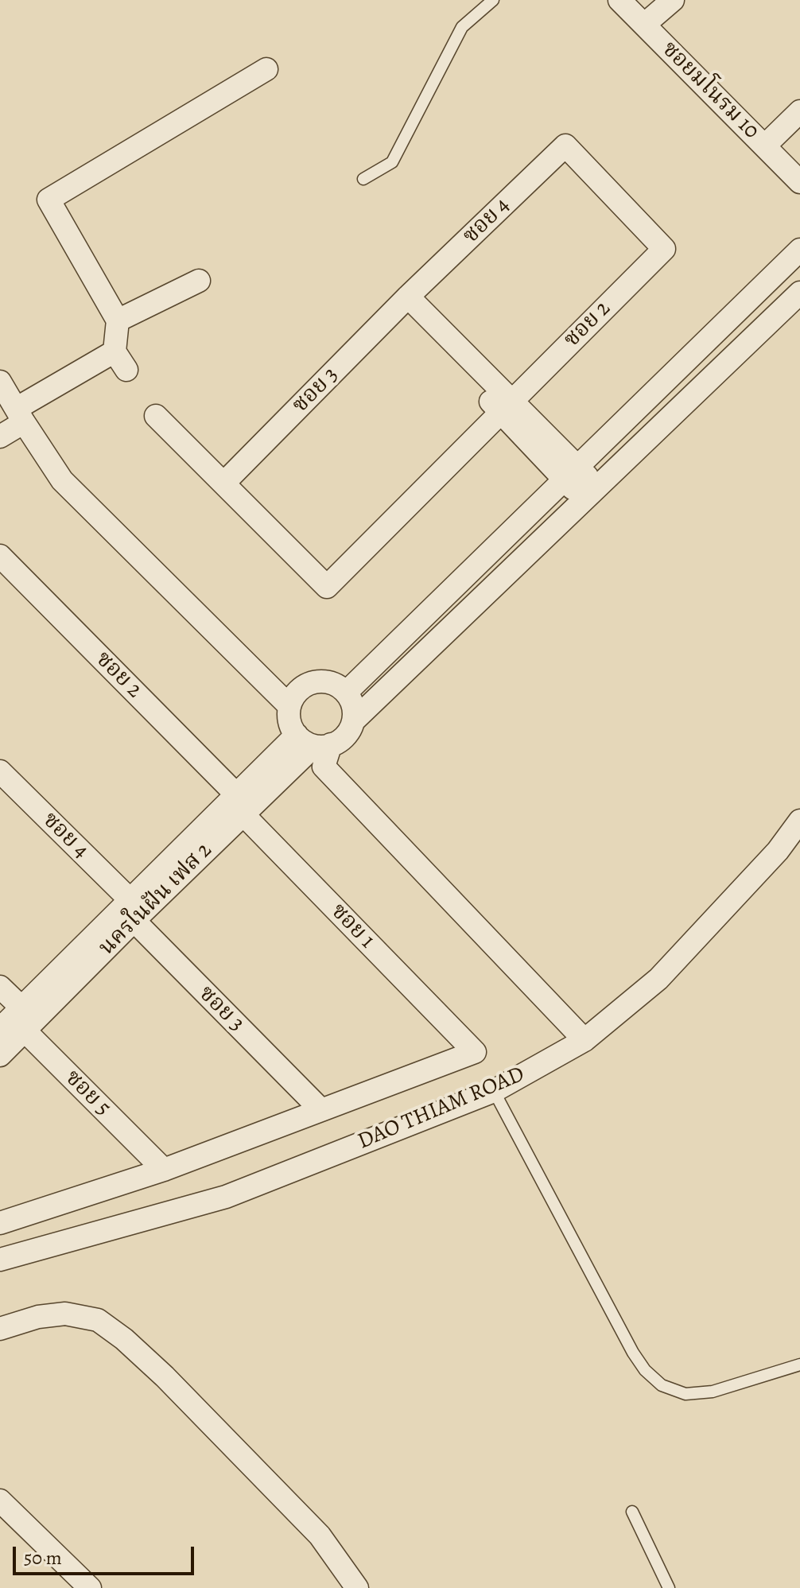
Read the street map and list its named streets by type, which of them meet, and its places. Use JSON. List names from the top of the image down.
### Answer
{
  "streets": {
    "street": [
      "ซอยมโนรม 10",
      "ซอย 4",
      "ซอย 2",
      "ซอย 3",
      "นครในฝัน เฟส 2",
      "ซอย 1",
      "ซอย 5",
      "DAO THIAM ROAD"
    ]
  },
  "crossings": [
    ["ซอย 4", "ซอย 2"],
    ["ซอย 4", "ซอย 3"],
    ["ซอย 4", "นครในฝัน เฟส 2"],
    ["ซอย 2", "นครในฝัน เฟส 2"],
    ["ซอย 2", "ซอย 1"],
    ["ซอย 3", "นครในฝัน เฟส 2"],
    ["ซอย 3", "ซอย 1"],
    ["นครในฝัน เฟส 2", "ซอย 1"],
    ["นครในฝัน เฟส 2", "ซอย 5"]
  ],
  "scale_bar": "50 m"
}
